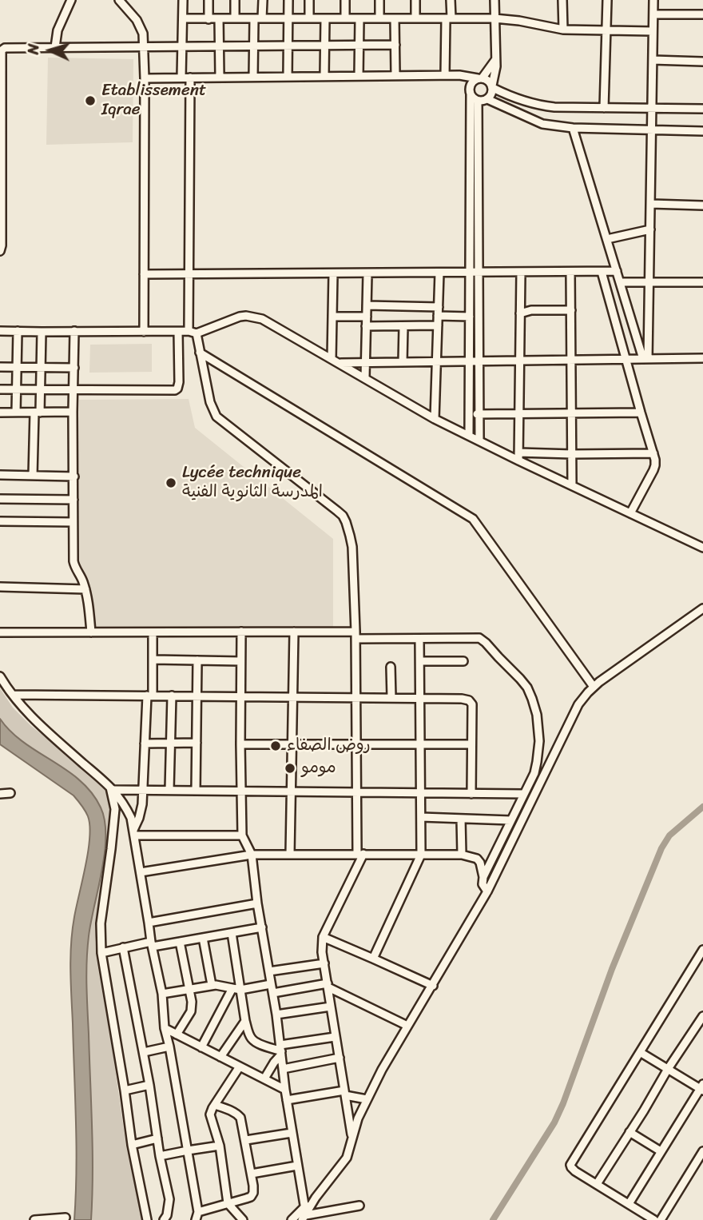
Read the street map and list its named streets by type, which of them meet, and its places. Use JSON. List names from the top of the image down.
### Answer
{
  "places": [
    "Etablissement Iqrae",
    "Lycée technique المدرسة الثانوية الفنية",
    "روض الصفاء",
    "مومو"
  ],
  "north": "left"
}
